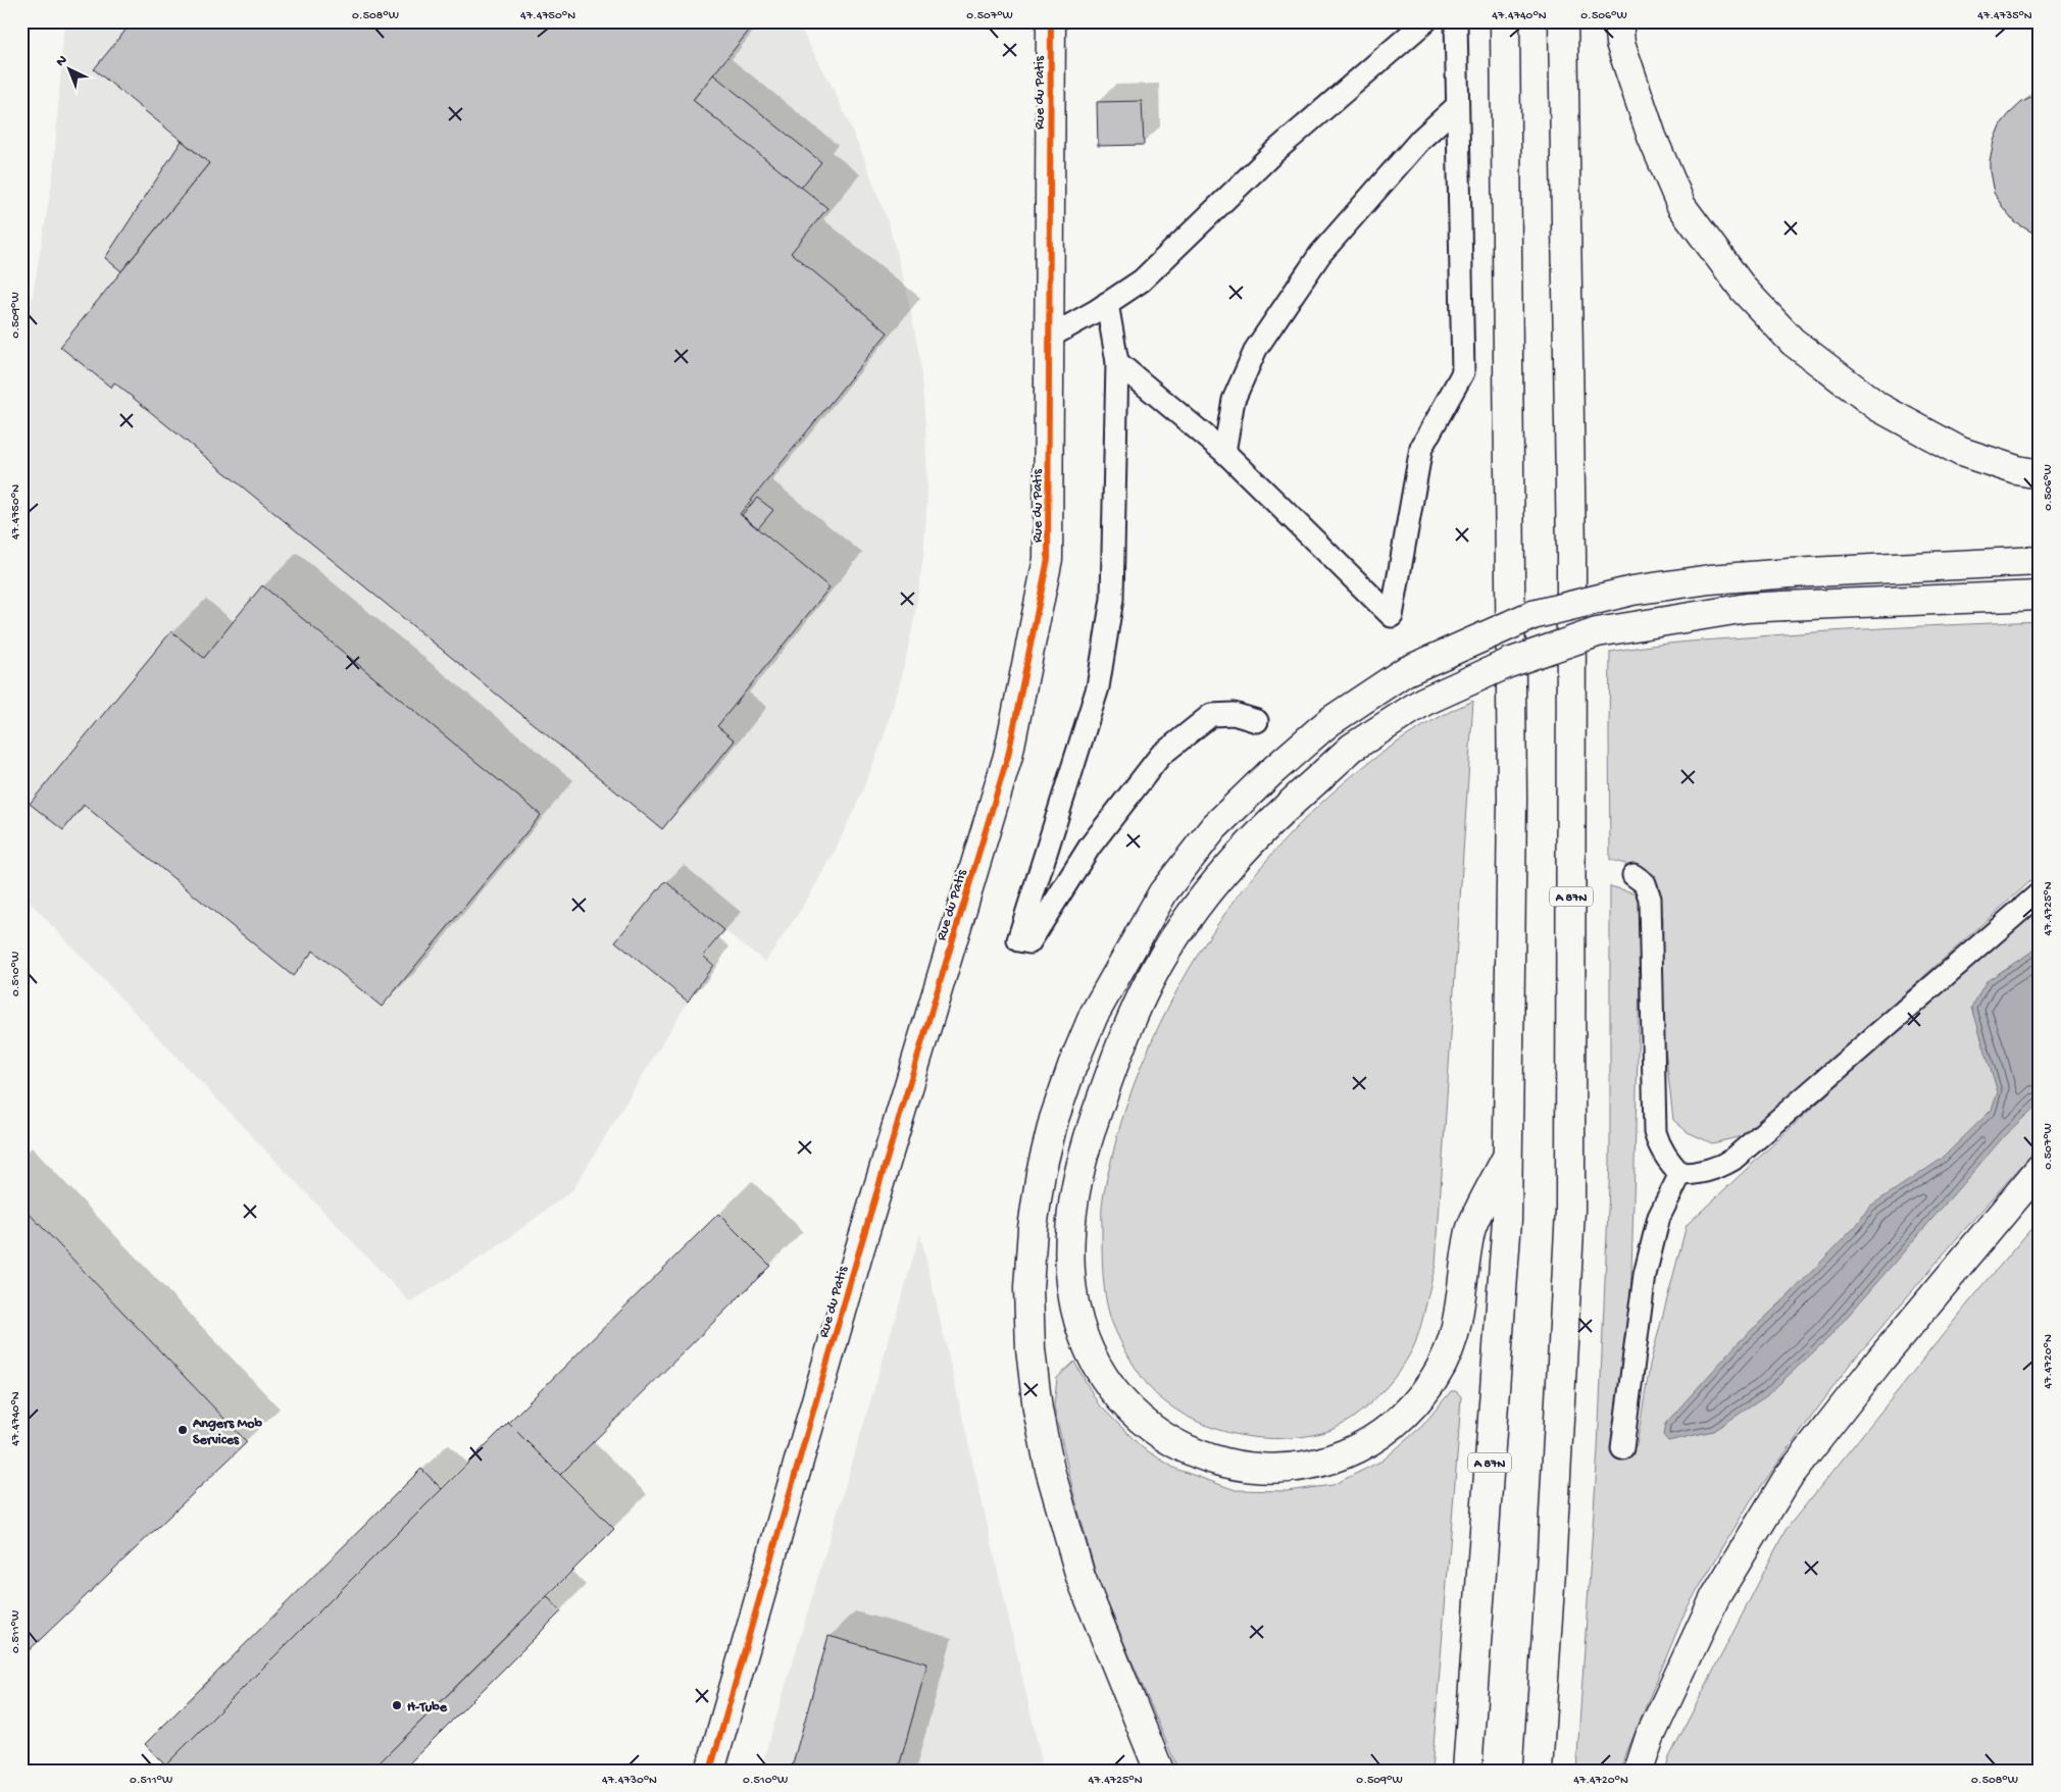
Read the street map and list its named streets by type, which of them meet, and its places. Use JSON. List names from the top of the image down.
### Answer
{
  "streets": {
    "main road": ["Rue du Patis", "A 87N"]
  },
  "places": ["Angers Mob Services", "H-Tube"],
  "north": "top left",
  "coordinates": [
    "0.508°W",
    "47.4750°N",
    "0.507°W",
    "47.4740°N",
    "0.506°W",
    "47.4735°N",
    "0.509°W",
    "47.4725°N",
    "0.510°W",
    "47.4720°N",
    "0.511°W",
    "47.4730°N"
  ]
}
